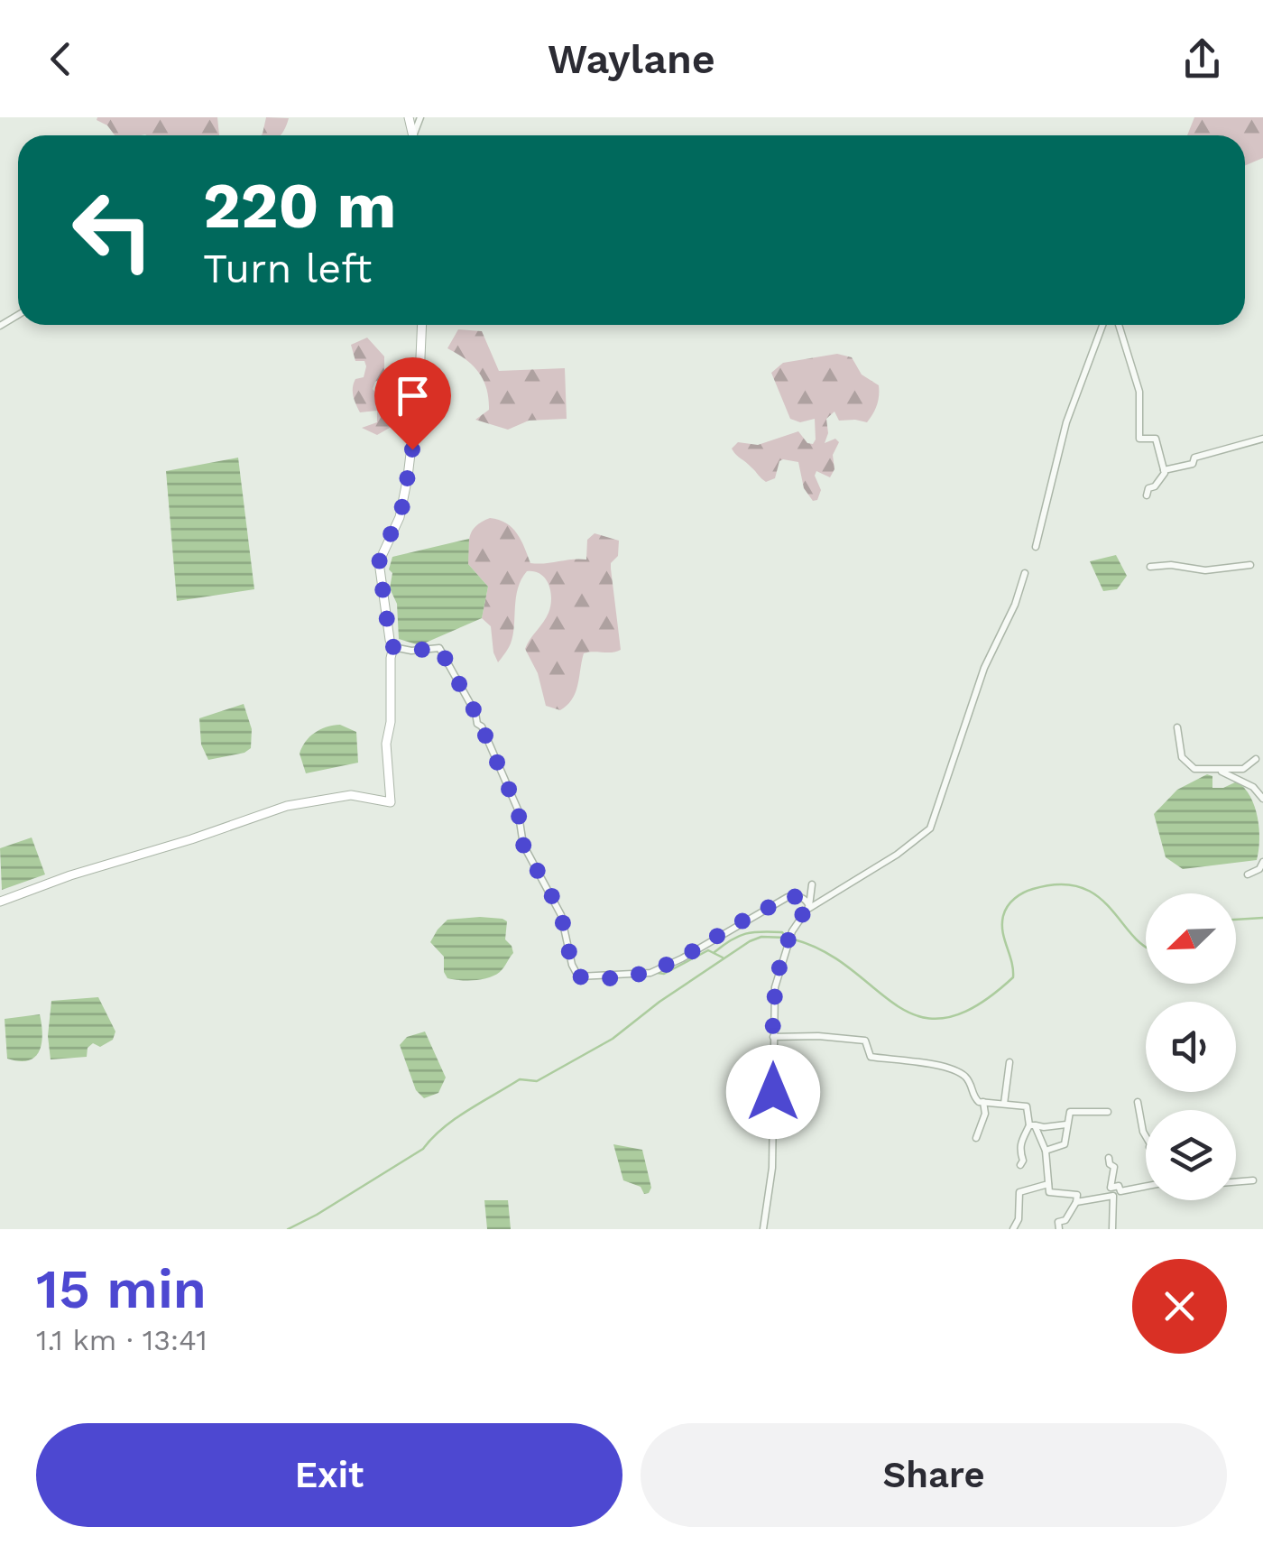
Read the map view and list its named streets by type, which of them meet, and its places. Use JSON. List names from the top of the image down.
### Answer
{
  "north": "bottom left",
  "page": {
    "header": "Waylane",
    "turn": ["220 m", "Turn left"],
    "heading": ["15 min", "1.1 km · 13:41"],
    "buttons": ["Exit", "Share"]
  }
}
